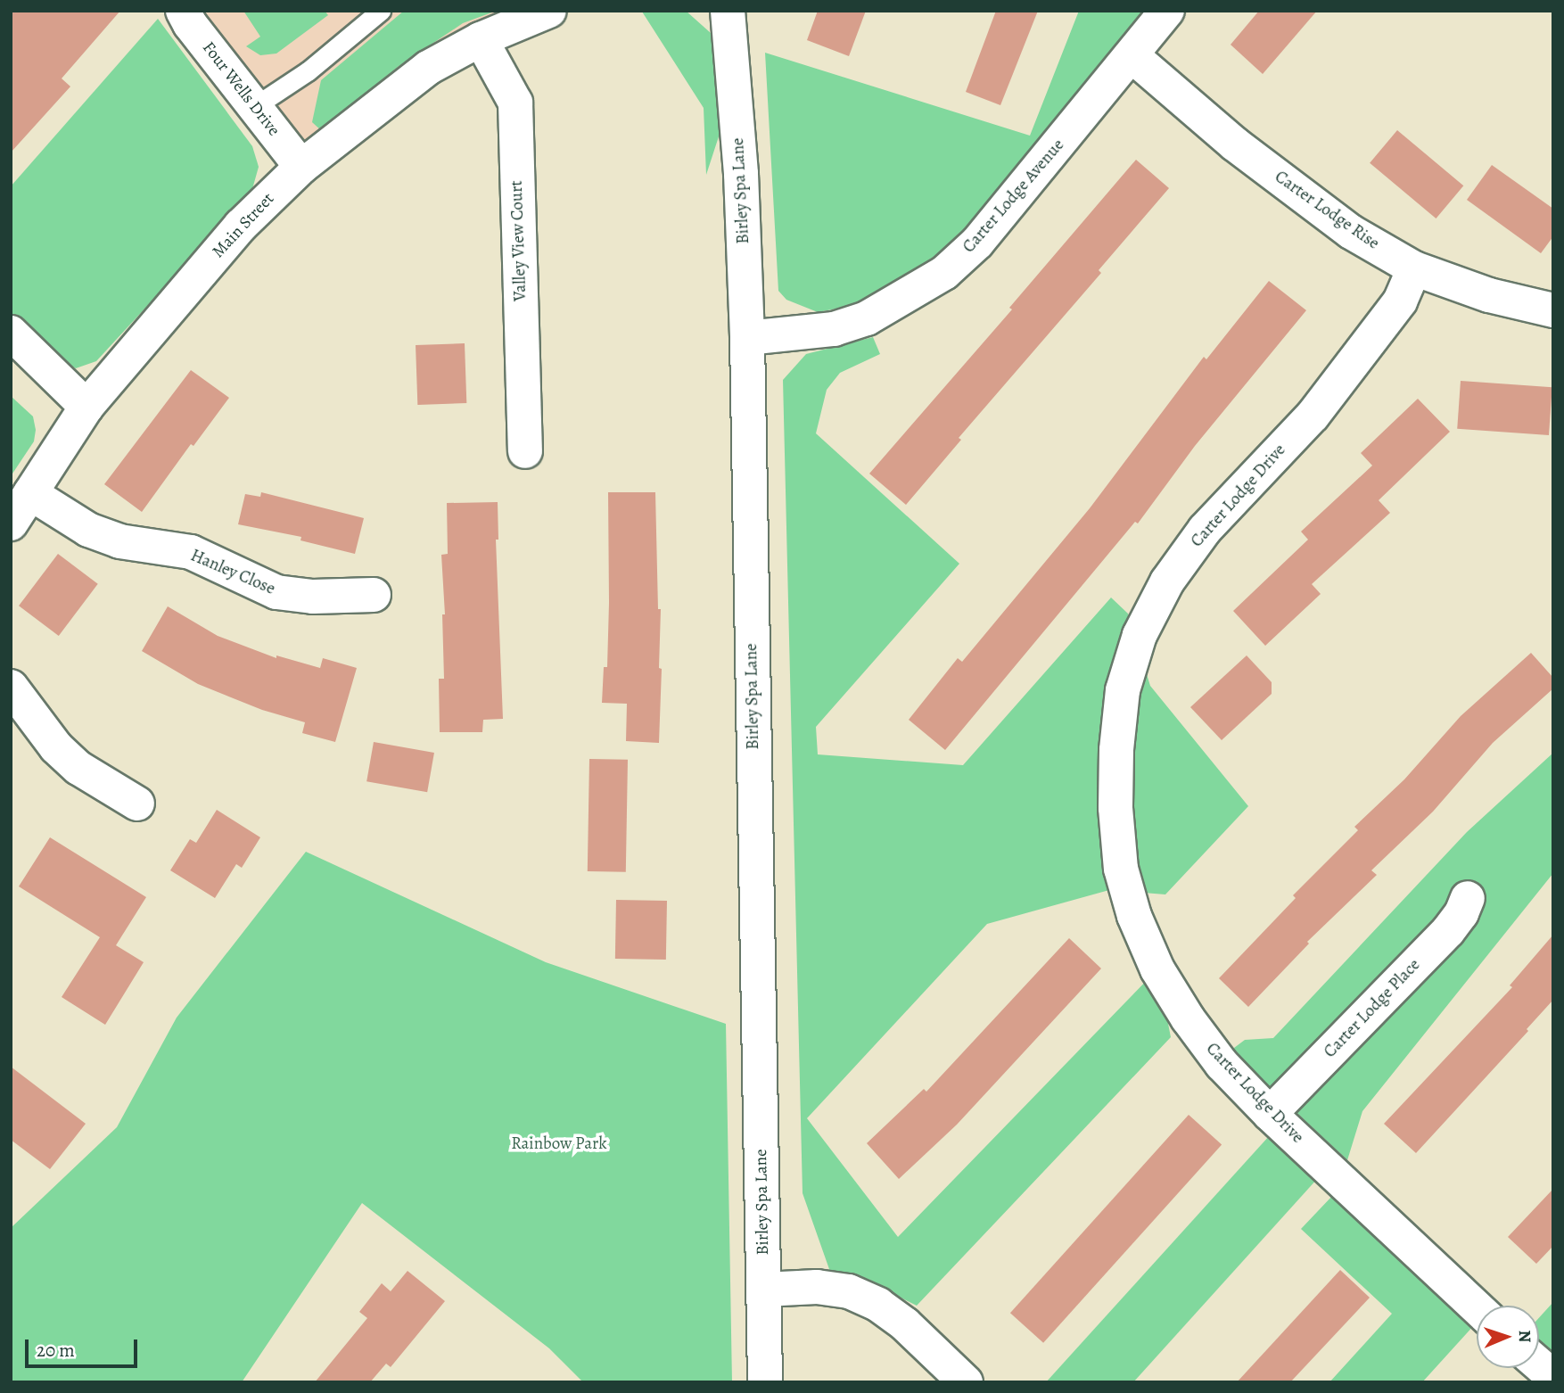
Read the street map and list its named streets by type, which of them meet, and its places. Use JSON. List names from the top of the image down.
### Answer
{
  "streets": {
    "street": [
      "Four Wells Drive",
      "Birley Spa Lane",
      "Carter Lodge Avenue",
      "Carter Lodge Rise",
      "Main Street",
      "Valley View Court",
      "Carter Lodge Drive",
      "Hanley Close",
      "Carter Lodge Place"
    ]
  },
  "crossings": [
    ["Four Wells Drive", "Main Street"],
    ["Birley Spa Lane", "Carter Lodge Avenue"],
    ["Carter Lodge Avenue", "Carter Lodge Rise"],
    ["Carter Lodge Rise", "Carter Lodge Drive"],
    ["Main Street", "Valley View Court"],
    ["Main Street", "Hanley Close"],
    ["Carter Lodge Drive", "Carter Lodge Place"]
  ],
  "parks": ["Rainbow Park"],
  "scale_bar": "20 m",
  "north": "right"
}
